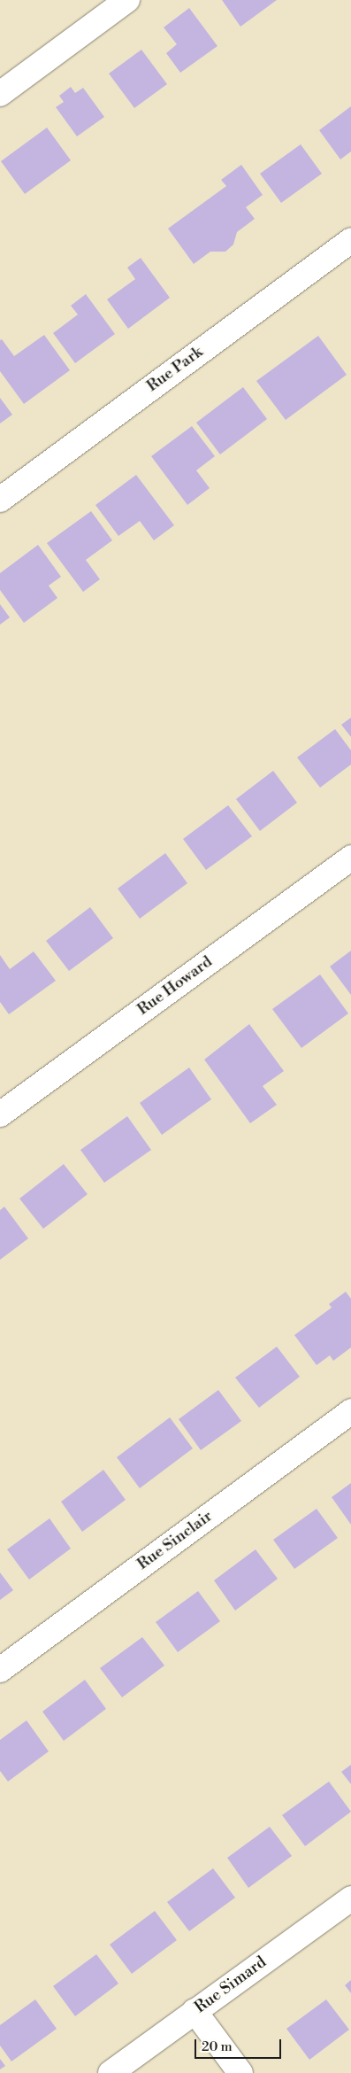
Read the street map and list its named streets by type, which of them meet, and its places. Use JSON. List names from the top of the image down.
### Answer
{
  "streets": {
    "street": [
      "Rue Park",
      "Rue Howard",
      "Rue Sinclair",
      "Rue Simard"
    ]
  },
  "scale_bar": "20 m"
}
